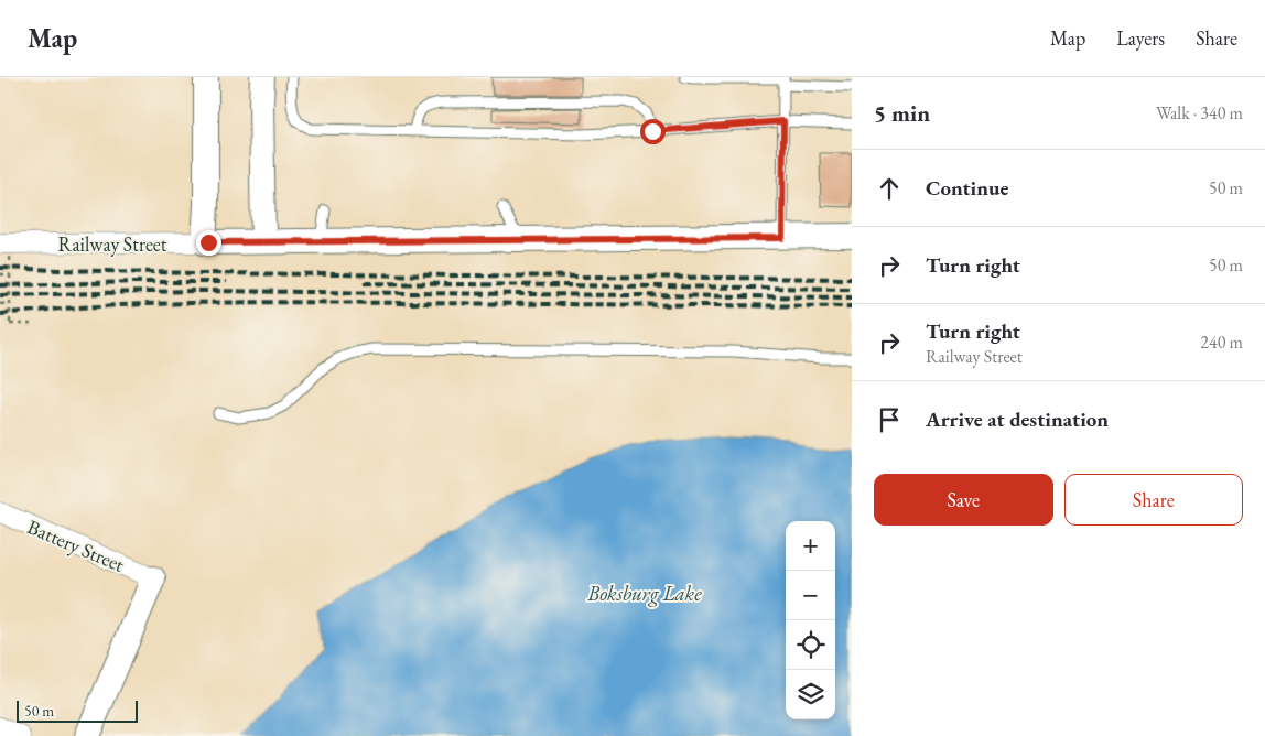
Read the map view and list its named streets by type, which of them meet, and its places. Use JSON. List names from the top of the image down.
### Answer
{
  "streets": {
    "street": ["Railway Street", "Battery Street"]
  },
  "water": ["Boksburg Lake"],
  "scale_bar": "50 m",
  "page": {
    "header": "Map",
    "nav": ["Map", "Layers", "Share"],
    "heading": ["5 min", "Walk · 340 m"],
    "list": [
      ["Continue", "50 m"],
      ["Turn right", "50 m"],
      ["Turn right", "Railway Street", "240 m"],
      "Arrive at destination"
    ],
    "buttons": ["Save", "Share"],
    "map_buttons": ["+", "−"],
    "scale": "50 m"
  }
}
